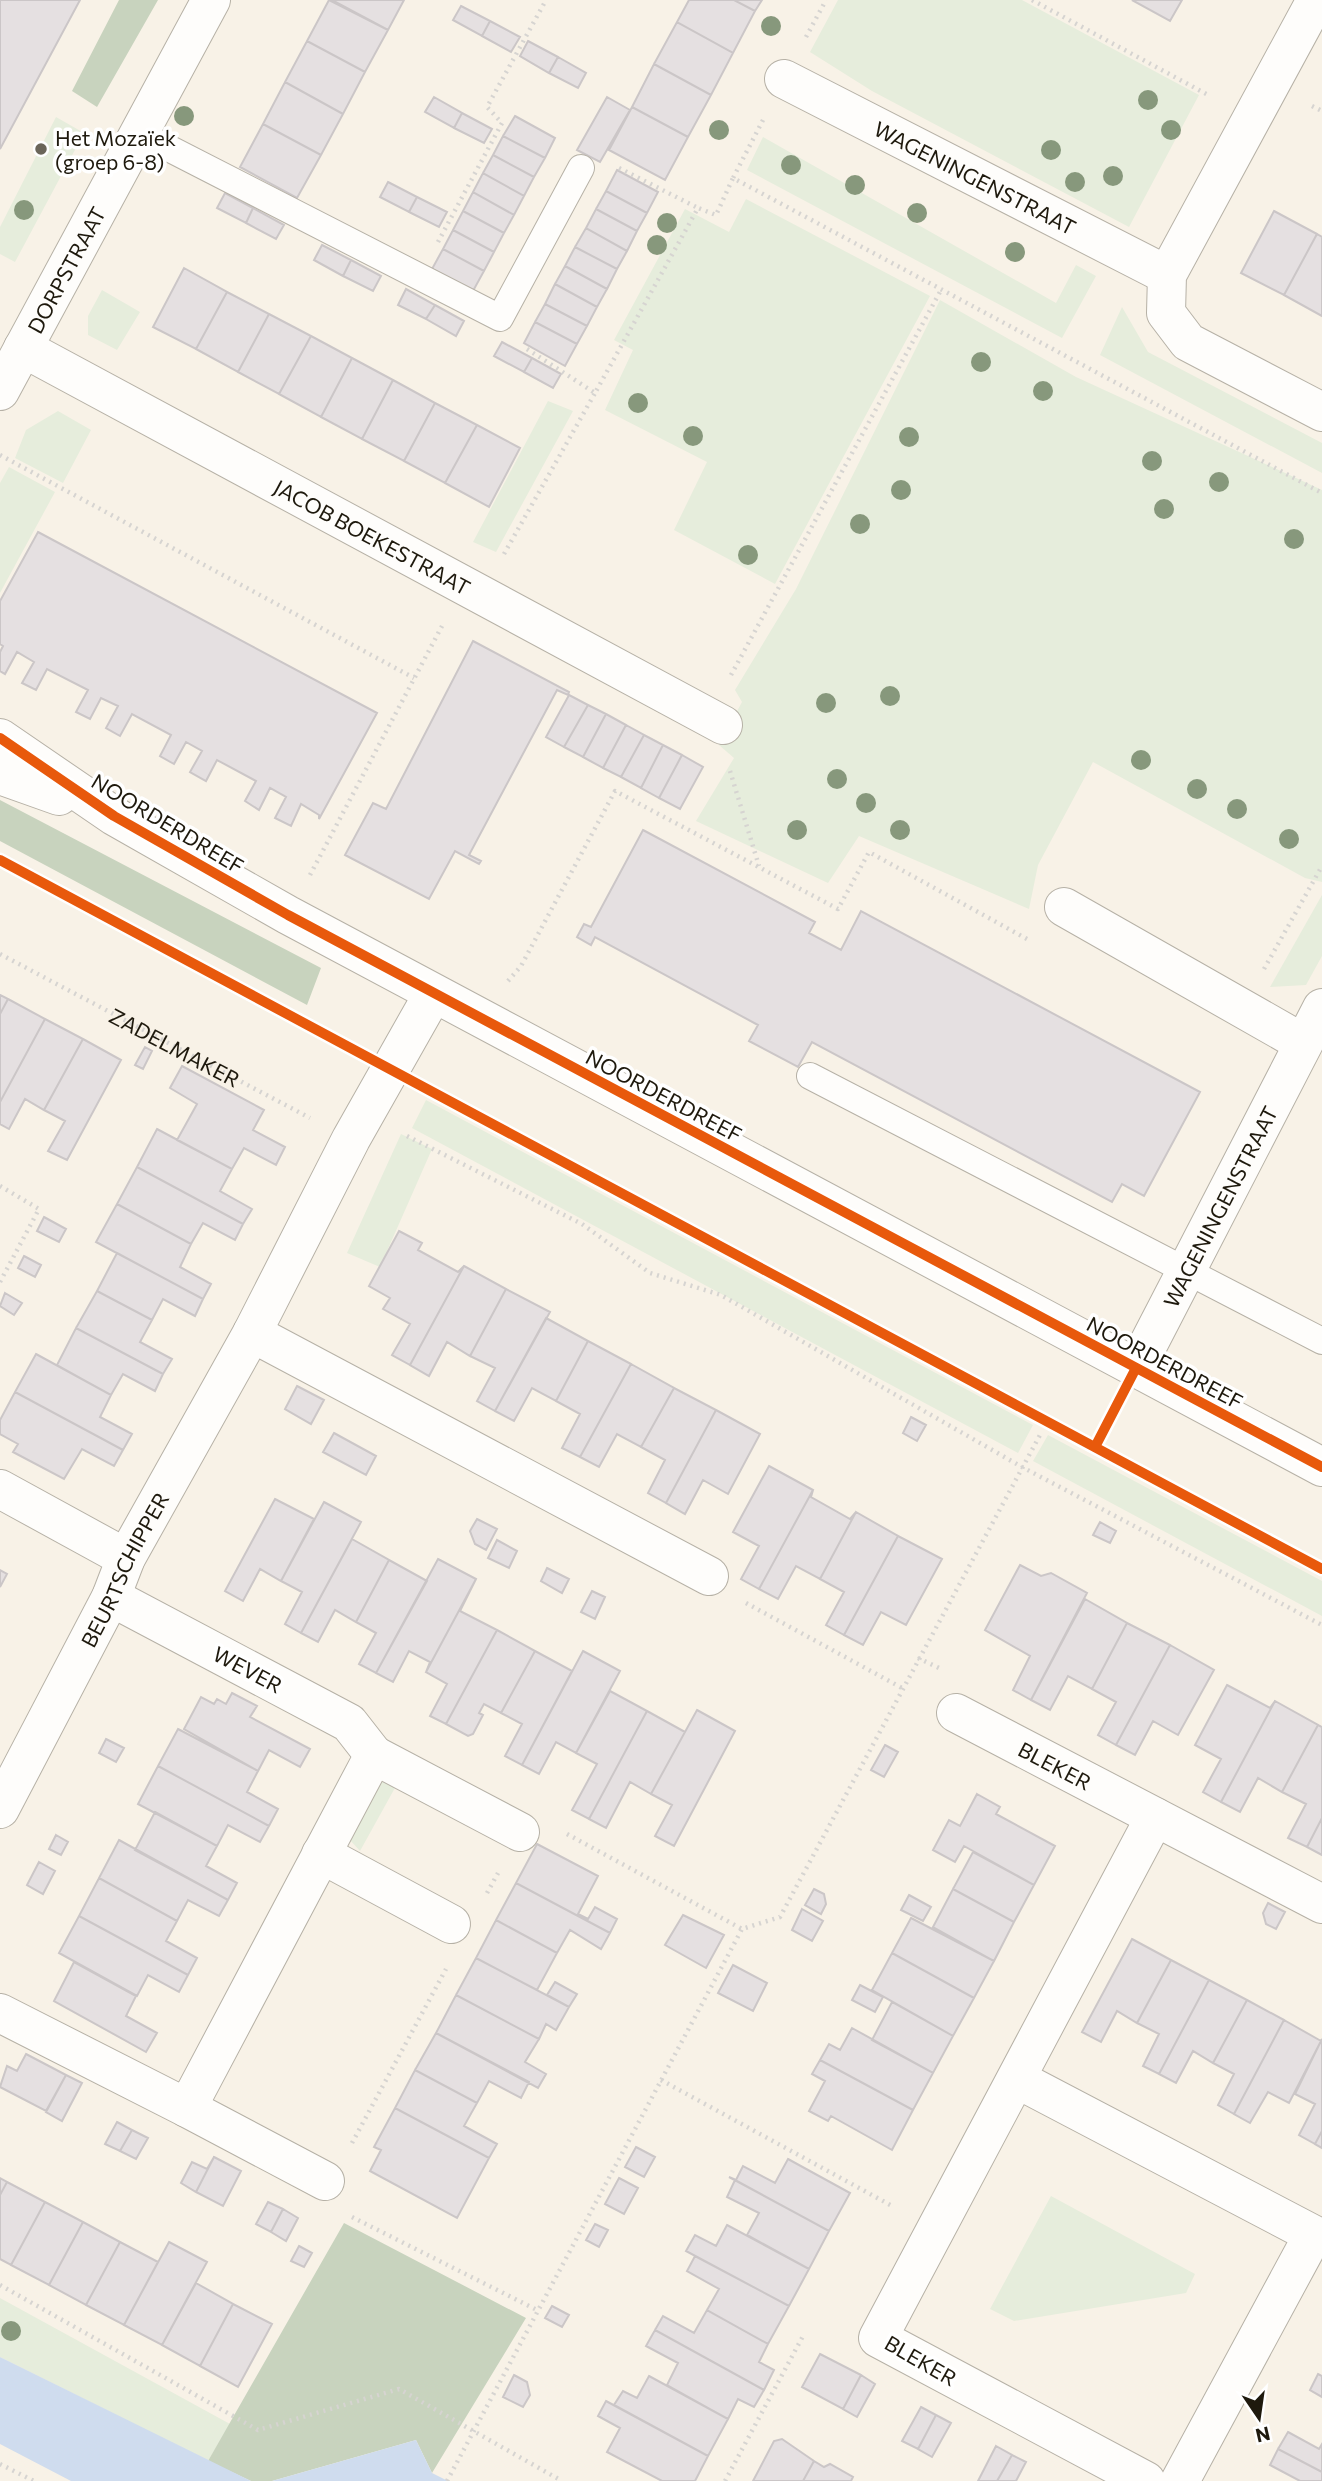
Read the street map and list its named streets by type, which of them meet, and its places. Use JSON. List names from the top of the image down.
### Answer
{
  "streets": {
    "street": [
      "WAGENINGENSTRAAT",
      "DORPSTRAAT",
      "JACOB BOEKESTRAAT",
      "NOORDERDREEF",
      "BEURTSCHIPPER",
      "WEVER",
      "BLEKER"
    ],
    "path": ["ZADELMAKER"]
  },
  "crossings": [
    ["WAGENINGENSTRAAT", "NOORDERDREEF"],
    ["DORPSTRAAT", "JACOB BOEKESTRAAT"],
    ["NOORDERDREEF", "BEURTSCHIPPER"],
    ["ZADELMAKER", "BEURTSCHIPPER"],
    ["BEURTSCHIPPER", "WEVER"]
  ],
  "places": ["Het Mozaïek (groep 6-8)"],
  "north": "bottom"
}
